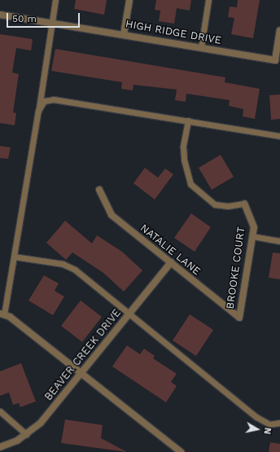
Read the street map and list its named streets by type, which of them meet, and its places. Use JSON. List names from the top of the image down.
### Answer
{
  "streets": {
    "street": [
      "HIGH RIDGE DRIVE",
      "NATALIE LANE",
      "BROOKE COURT",
      "BEAVER CREEK DRIVE"
    ]
  },
  "crossings": [
    ["NATALIE LANE", "BROOKE COURT"],
    ["NATALIE LANE", "BEAVER CREEK DRIVE"]
  ],
  "scale_bar": "50 m",
  "north": "right"
}
